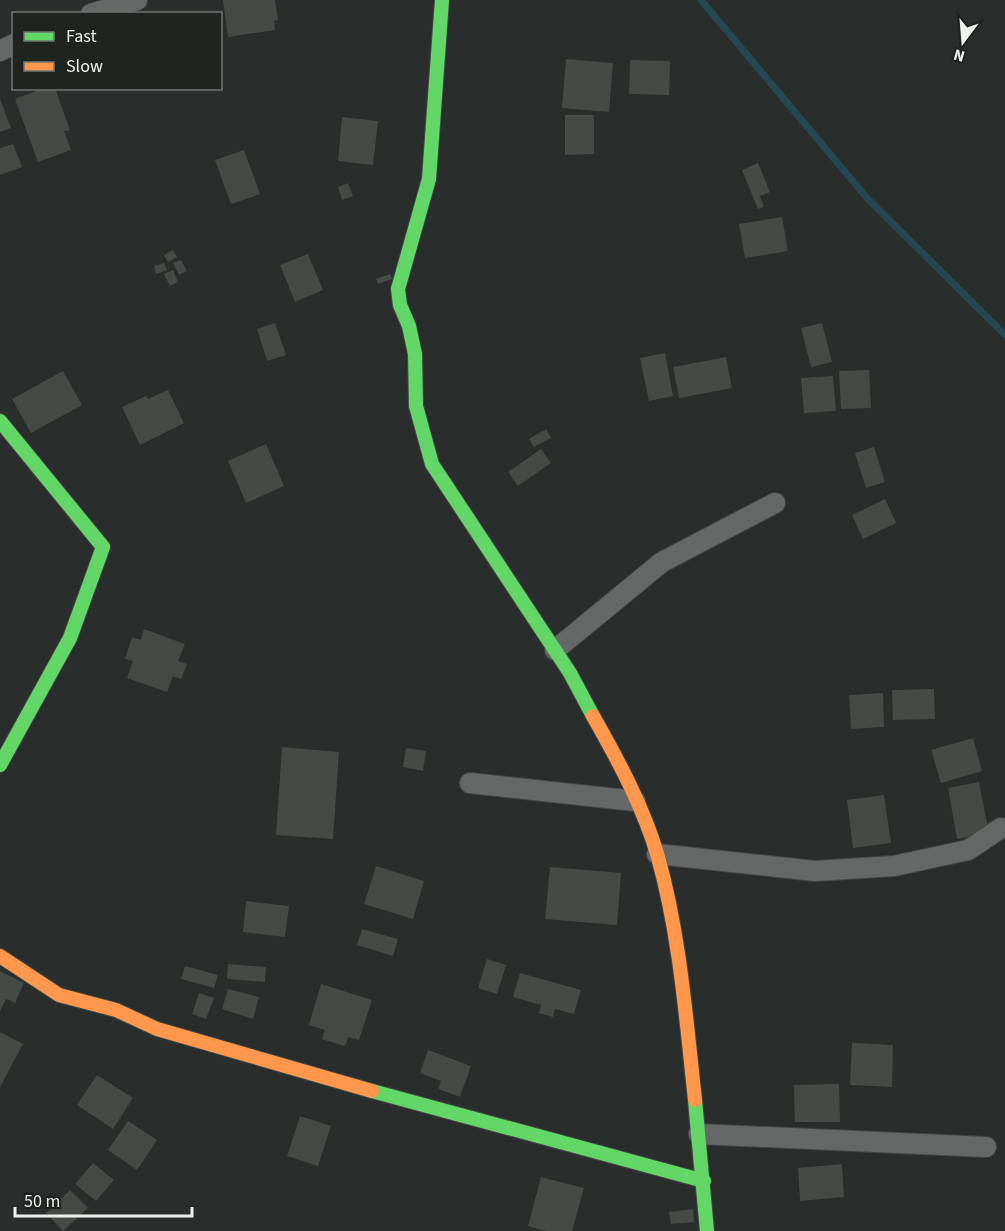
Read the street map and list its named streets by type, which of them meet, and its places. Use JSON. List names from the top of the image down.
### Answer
{
  "legend": ["Fast", "Slow"],
  "scale_bar": "50 m",
  "north": "bottom"
}
